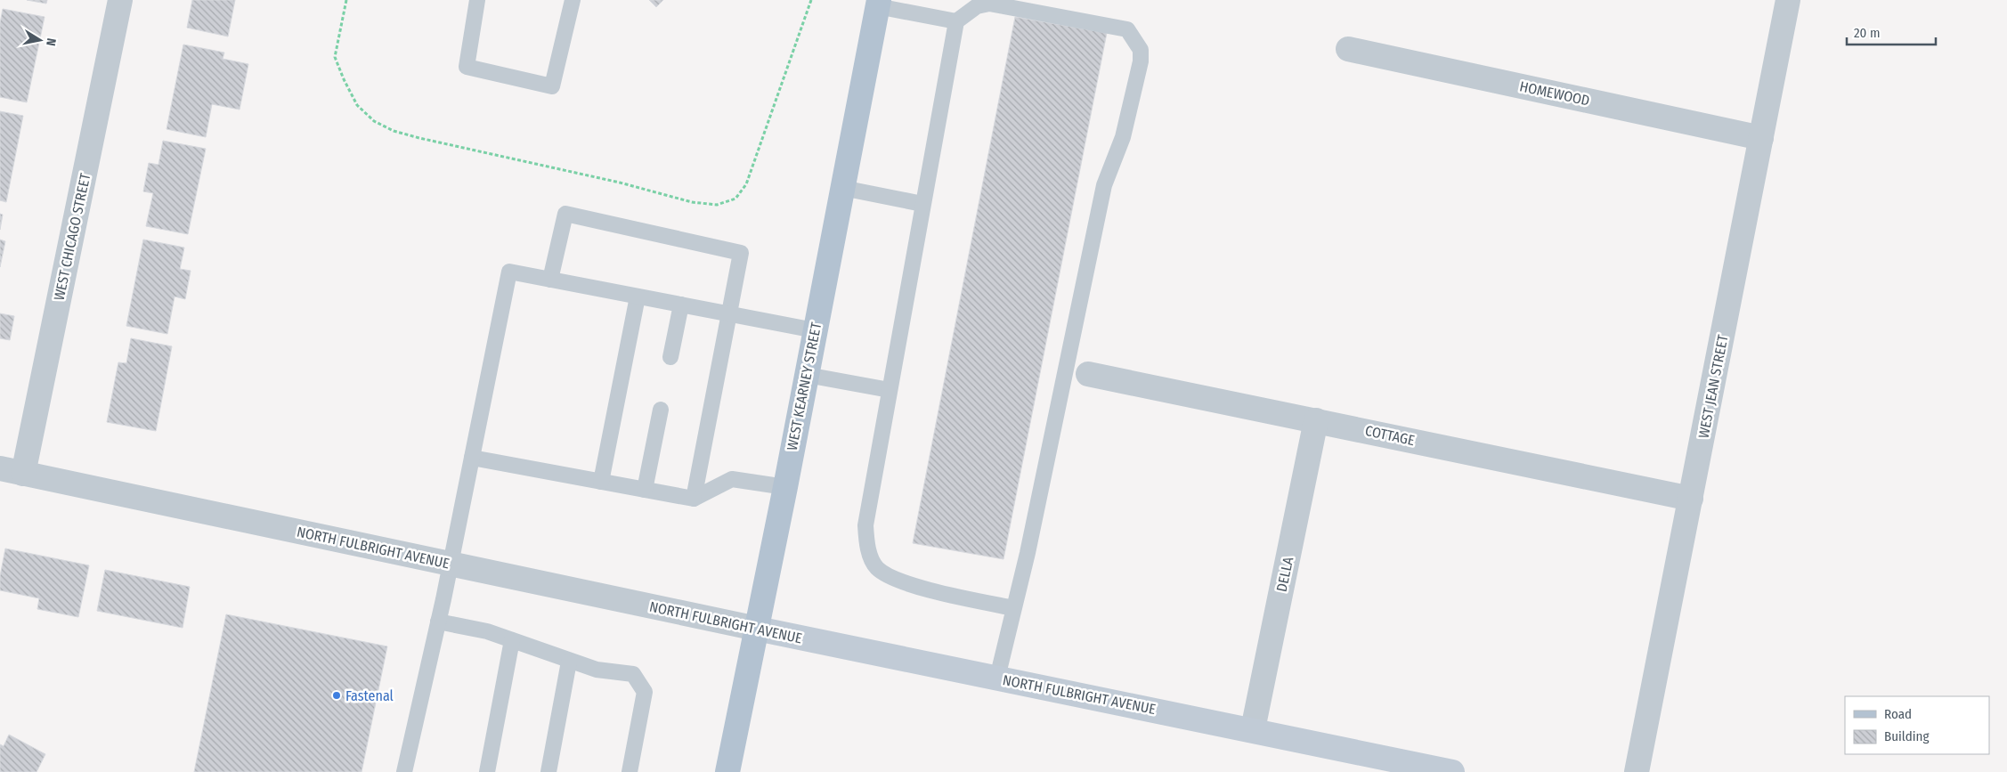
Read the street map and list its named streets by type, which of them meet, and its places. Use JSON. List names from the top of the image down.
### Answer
{
  "streets": {
    "main road": ["WEST KEARNEY STREET"],
    "street": [
      "HOMEWOOD",
      "WEST CHICAGO STREET",
      "WEST JEAN STREET",
      "COTTAGE",
      "NORTH FULBRIGHT AVENUE",
      "DELLA"
    ]
  },
  "crossings": [
    ["HOMEWOOD", "WEST JEAN STREET"],
    ["WEST CHICAGO STREET", "NORTH FULBRIGHT AVENUE"],
    ["WEST KEARNEY STREET", "NORTH FULBRIGHT AVENUE"],
    ["WEST JEAN STREET", "COTTAGE"],
    ["COTTAGE", "DELLA"],
    ["NORTH FULBRIGHT AVENUE", "DELLA"]
  ],
  "places": ["Fastenal"],
  "legend": ["Road", "Building"],
  "scale_bar": "20 m",
  "north": "right"
}
